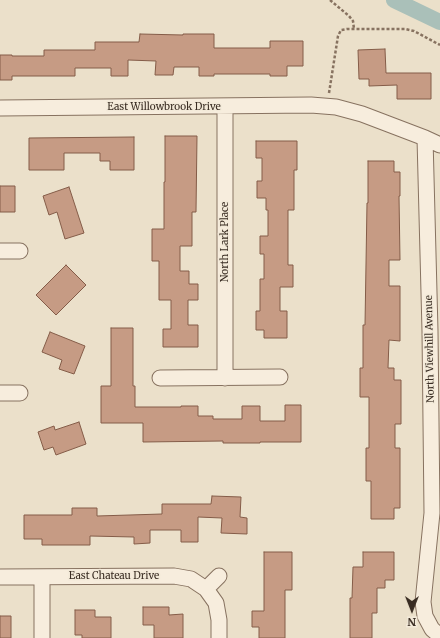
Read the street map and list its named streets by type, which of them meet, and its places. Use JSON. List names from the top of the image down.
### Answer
{
  "streets": {
    "street": [
      "East Willowbrook Drive",
      "North Lark Place",
      "North Viewhill Avenue",
      "East Chateau Drive"
    ]
  },
  "crossings": [
    ["East Willowbrook Drive", "North Lark Place"],
    ["East Willowbrook Drive", "North Viewhill Avenue"]
  ],
  "north": "bottom"
}
